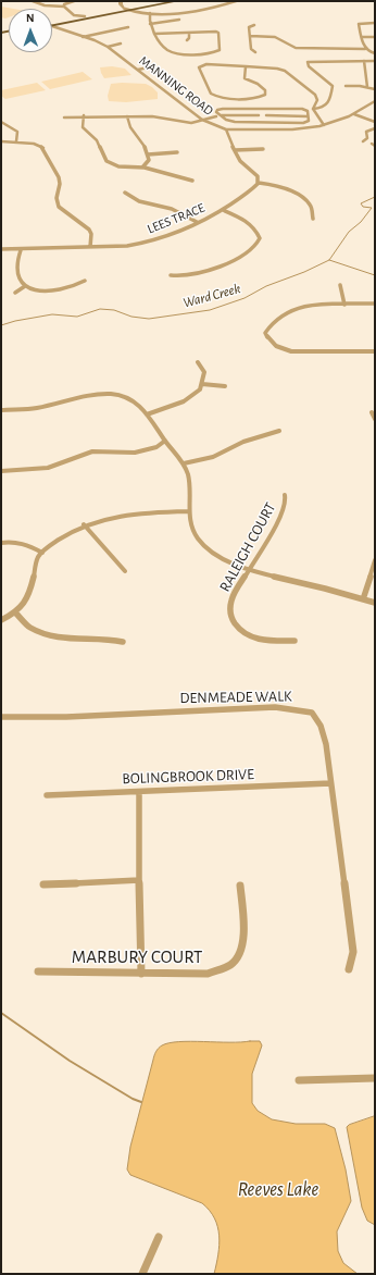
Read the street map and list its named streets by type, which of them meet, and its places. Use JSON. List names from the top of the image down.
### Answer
{
  "streets": {
    "street": [
      "MANNING ROAD",
      "LEES TRACE",
      "RALEIGH COURT",
      "DENMEADE WALK",
      "BOLINGBROOK DRIVE",
      "MARBURY COURT"
    ]
  },
  "crossings": [
    ["DENMEADE WALK", "BOLINGBROOK DRIVE"]
  ],
  "water": ["Ward Creek", "Reeves Lake"],
  "north": "top"
}
